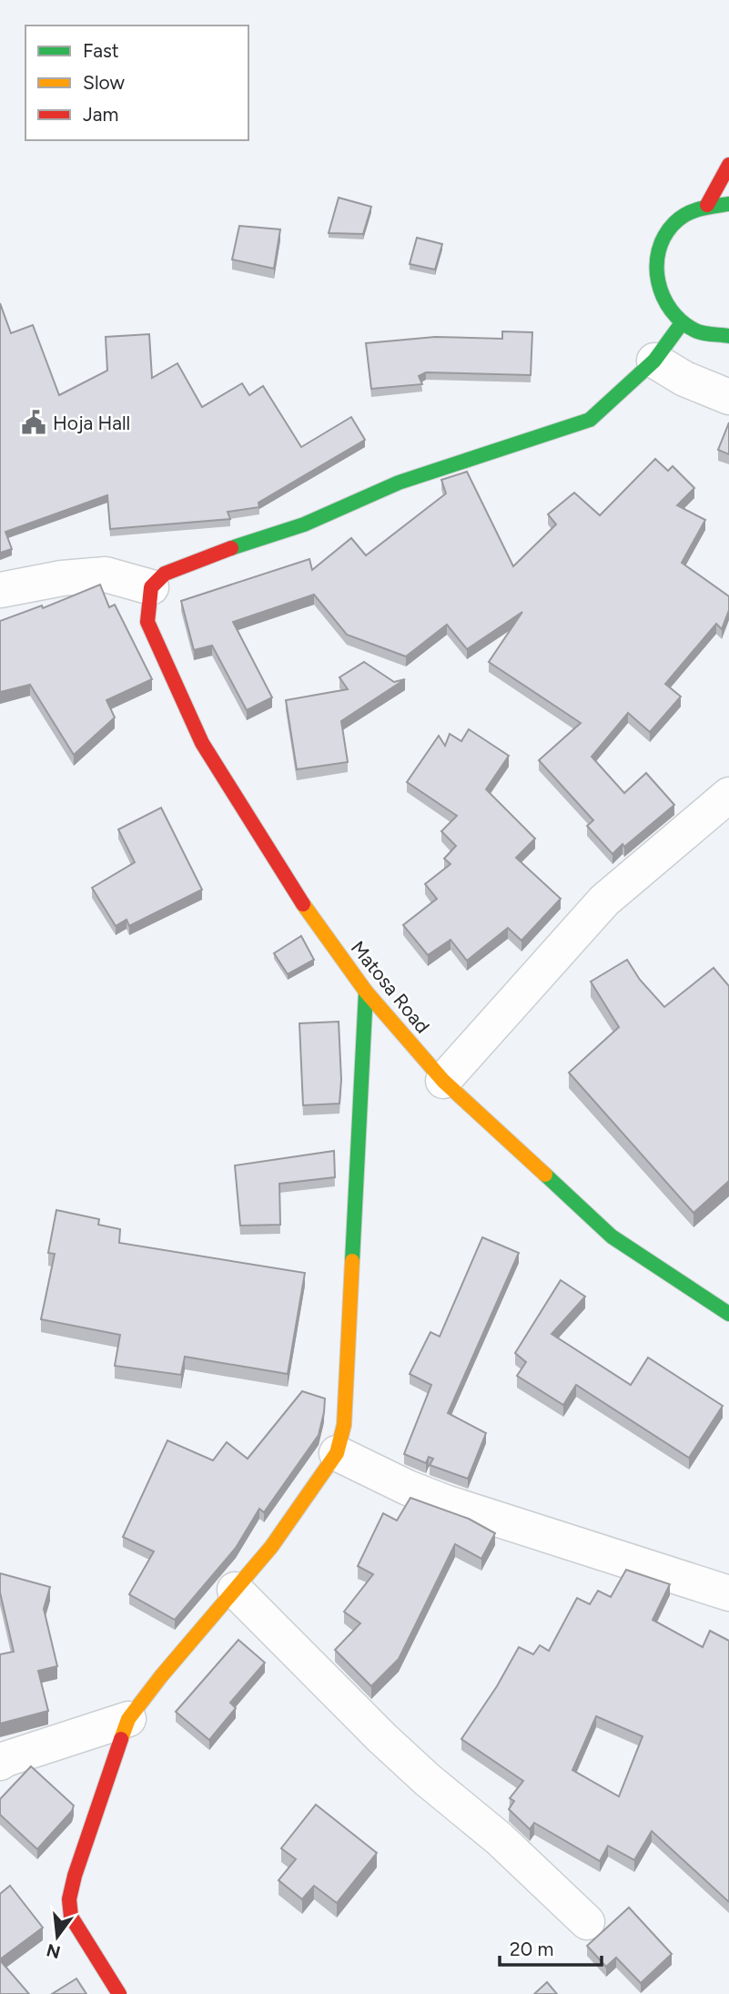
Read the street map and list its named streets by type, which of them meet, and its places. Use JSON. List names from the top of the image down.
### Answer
{
  "streets": {
    "street": ["Matosa Road"]
  },
  "places": {
    "public building": ["Hoja Hall"]
  },
  "legend": ["Fast", "Slow", "Jam"],
  "scale_bar": "20 m",
  "north": "bottom"
}
